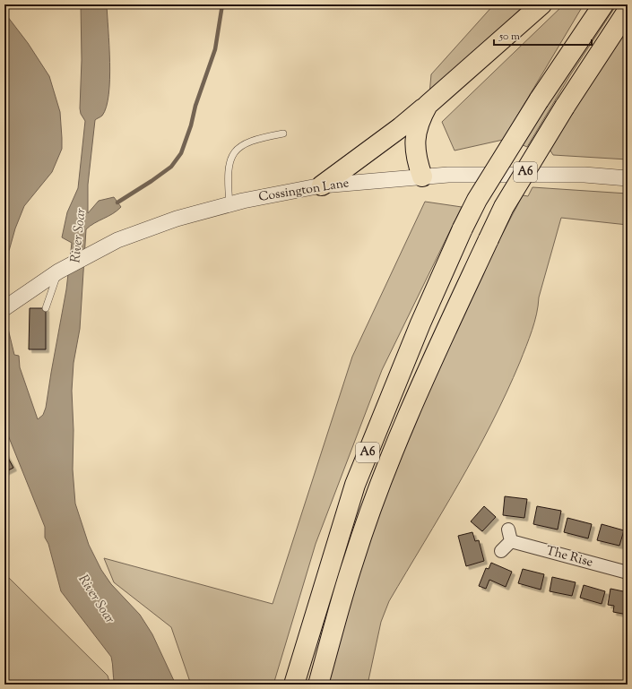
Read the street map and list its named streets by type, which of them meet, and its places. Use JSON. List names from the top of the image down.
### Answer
{
  "streets": {
    "highway": ["A6"],
    "street": ["Cossington Lane", "The Rise"]
  },
  "water": ["River Soar"],
  "scale_bar": "50 m"
}
